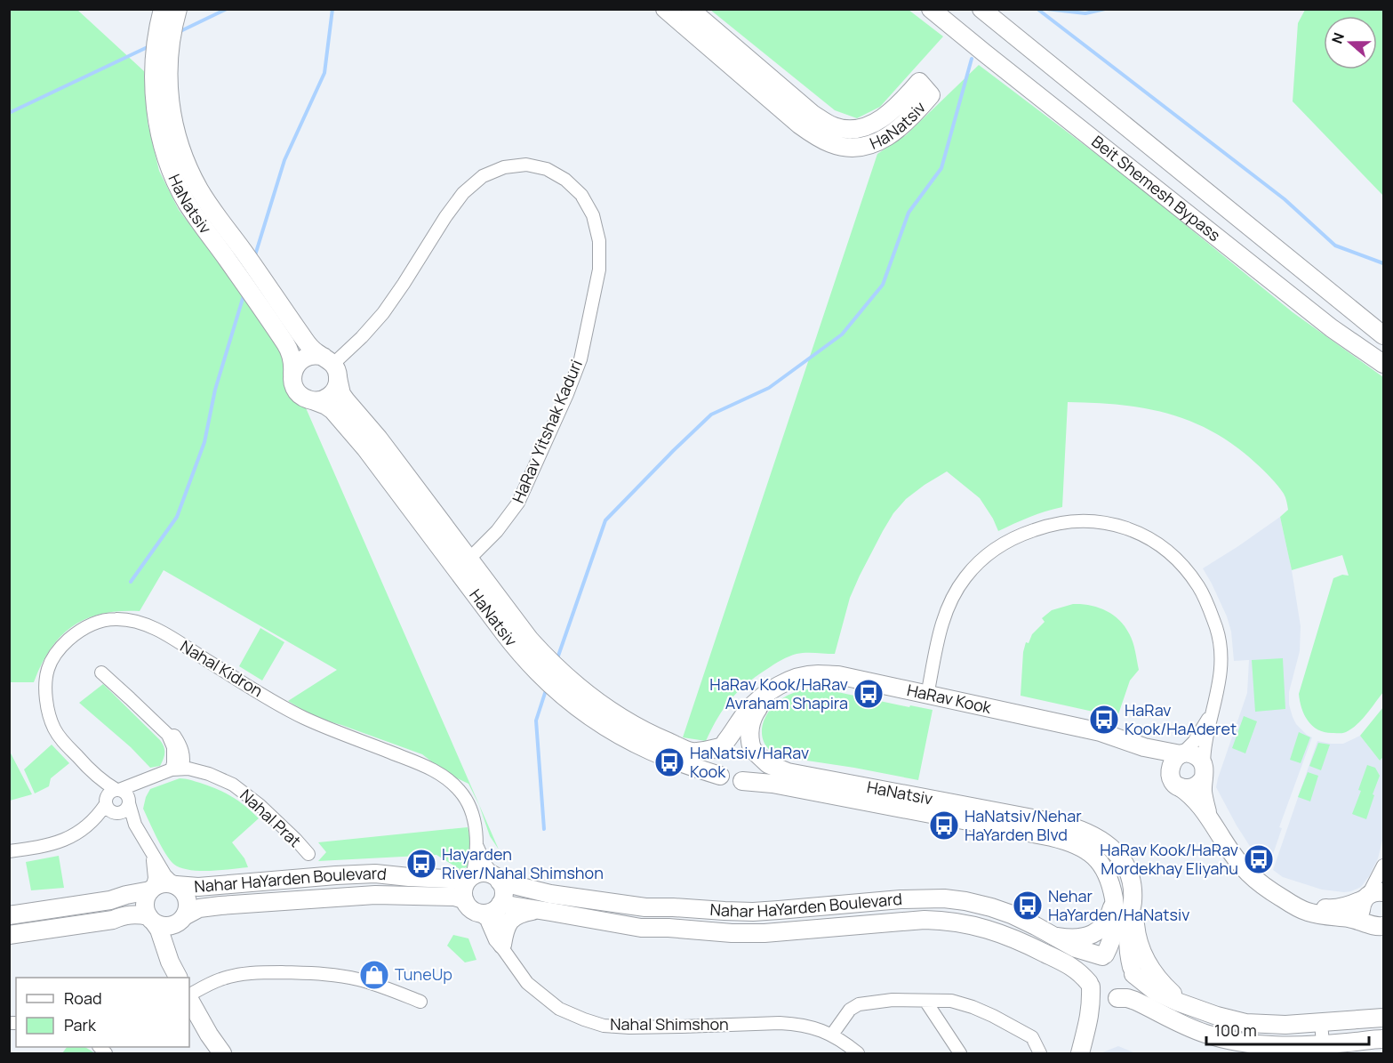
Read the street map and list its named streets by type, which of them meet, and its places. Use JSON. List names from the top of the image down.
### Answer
{
  "streets": {
    "street": [
      "HaNatsiv",
      "Beit Shemesh Bypass",
      "HaRav Yitshak Kaduri",
      "Nahal Kidron",
      "HaRav Kook",
      "Nahal Prat",
      "Nahar HaYarden Boulevard",
      "Nahal Shimshon"
    ]
  },
  "crossings": [
    ["HaNatsiv", "HaRav Yitshak Kaduri"],
    ["HaNatsiv", "HaRav Kook"],
    ["HaNatsiv", "Nahar HaYarden Boulevard"],
    ["Nahal Kidron", "Nahar HaYarden Boulevard"],
    ["Nahal Kidron", "Nahal Shimshon"],
    ["Nahar HaYarden Boulevard", "Nahal Shimshon"]
  ],
  "places": {
    "bus stop": [
      "HaRav Kook/HaRav Avraham Shapira",
      "HaRav Kook/HaAderet",
      "HaNatsiv/HaRav Kook",
      "HaNatsiv/Nehar HaYarden Blvd",
      "HaRav Kook/HaRav Mordekhay Eliyahu",
      "Hayarden River/Nahal Shimshon",
      "Nehar HaYarden/HaNatsiv"
    ],
    "shop": ["TuneUp"]
  },
  "legend": ["Road", "Park"],
  "scale_bar": "100 m",
  "north": "left"
}
